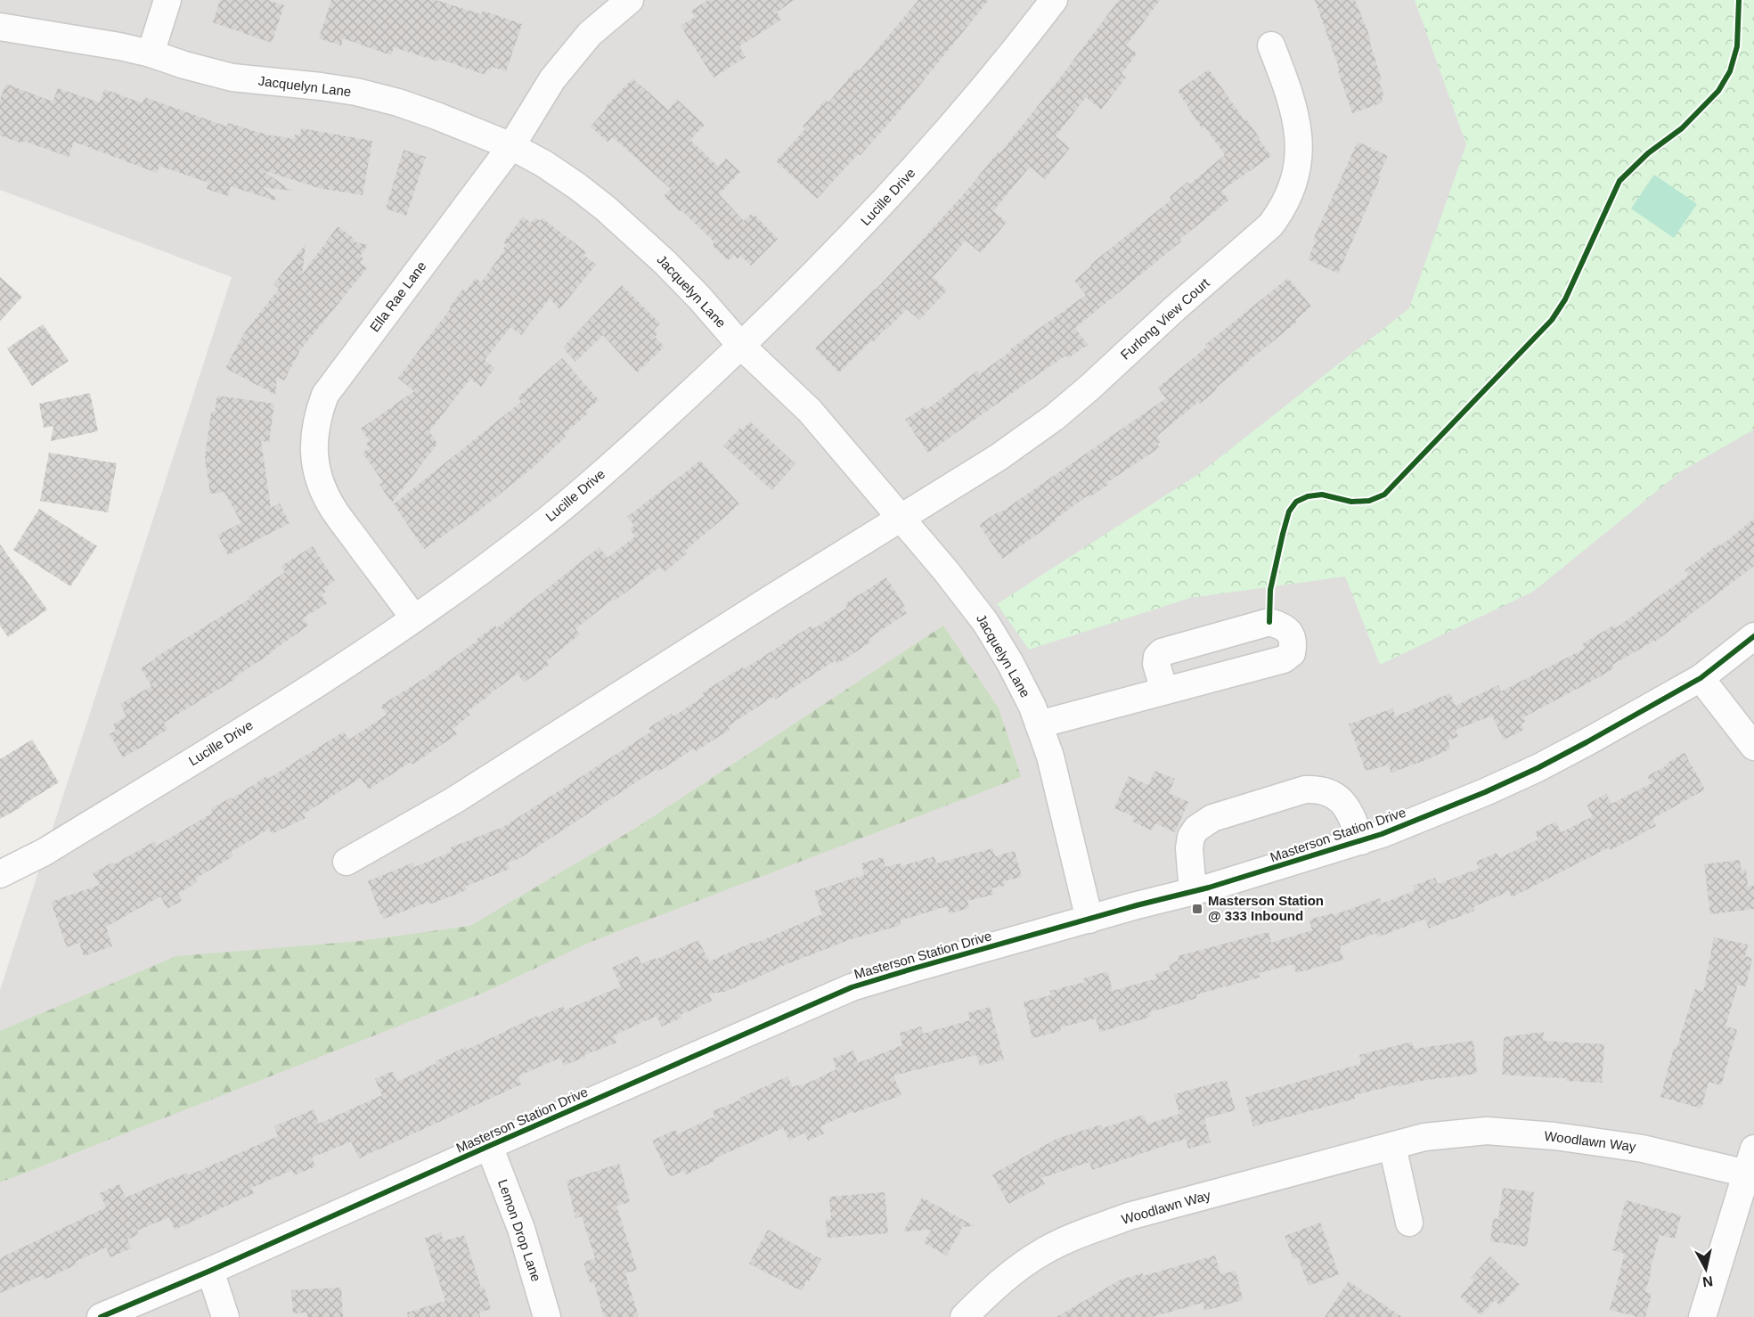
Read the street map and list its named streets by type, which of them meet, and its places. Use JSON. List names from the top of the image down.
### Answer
{
  "streets": {
    "street": [
      "Jacquelyn Lane",
      "Lucille Drive",
      "Ella Rae Lane",
      "Furlong View Court",
      "Masterson Station Drive",
      "Woodlawn Way",
      "Lemon Drop Lane"
    ]
  },
  "crossings": [
    ["Jacquelyn Lane", "Lucille Drive"],
    ["Jacquelyn Lane", "Ella Rae Lane"],
    ["Jacquelyn Lane", "Furlong View Court"],
    ["Jacquelyn Lane", "Masterson Station Drive"],
    ["Lucille Drive", "Ella Rae Lane"],
    ["Masterson Station Drive", "Lemon Drop Lane"]
  ],
  "places": {
    "transit": ["Masterson Station @ 333 Inbound"]
  },
  "north": "bottom"
}
